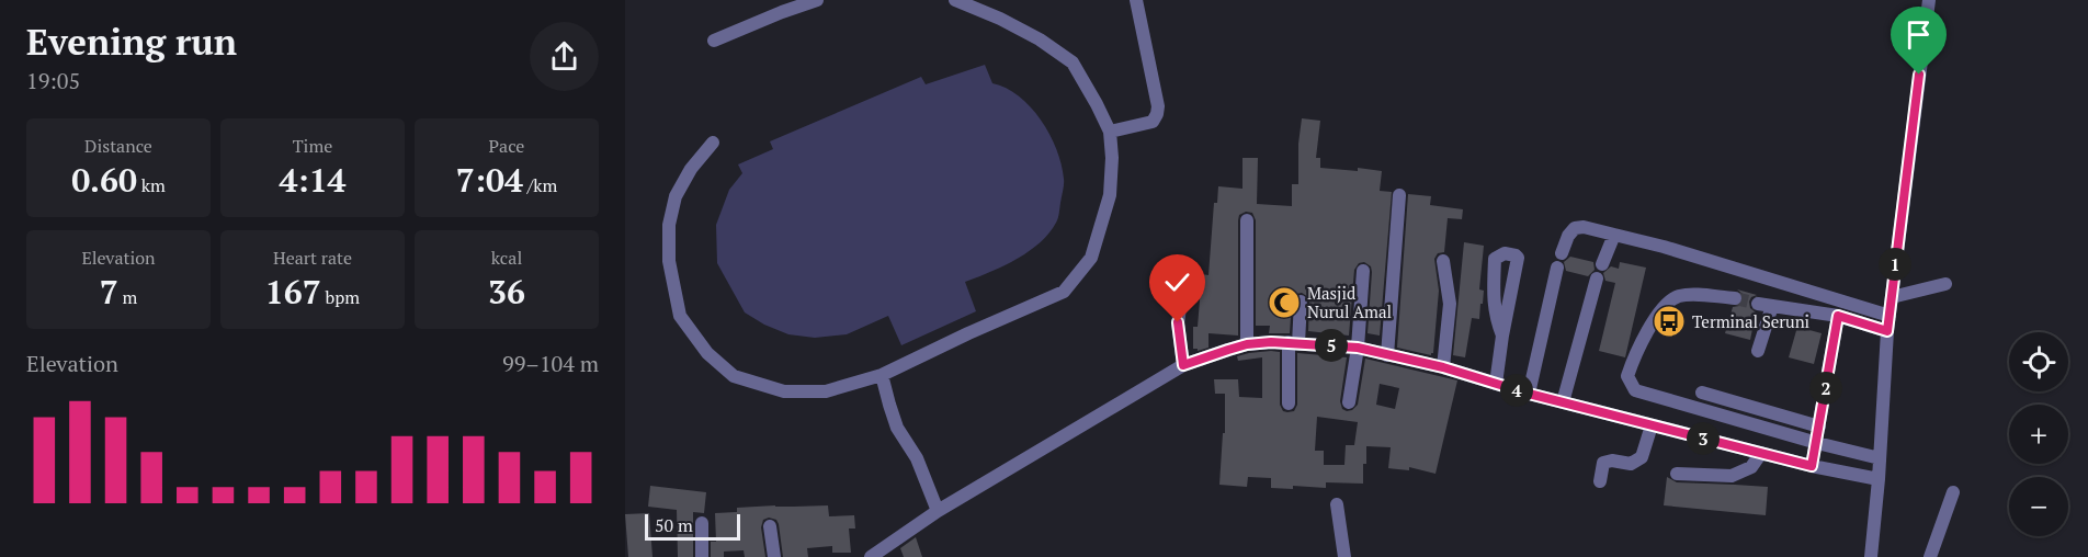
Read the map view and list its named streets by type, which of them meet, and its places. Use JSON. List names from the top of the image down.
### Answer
{
  "places": {
    "mosque": ["Masjid Nurul Amal"],
    "bus stop": ["Terminal Seruni"]
  },
  "scale_bar": "50 m",
  "page": {
    "heading": ["Evening run", "19:05"],
    "stats": [
      ["Distance", "0.60 km"],
      ["Time", "4:14"],
      ["Pace", "7:04 /km"],
      ["Elevation", "7 m"],
      ["Heart rate", "167 bpm"],
      ["kcal", "36"]
    ],
    "pins": [
      "1",
      "5",
      "2",
      "4",
      "3"
    ],
    "map_buttons": ["+", "−"],
    "chart": ["Elevation", "99–104 m"],
    "scale": "50 m"
  }
}
